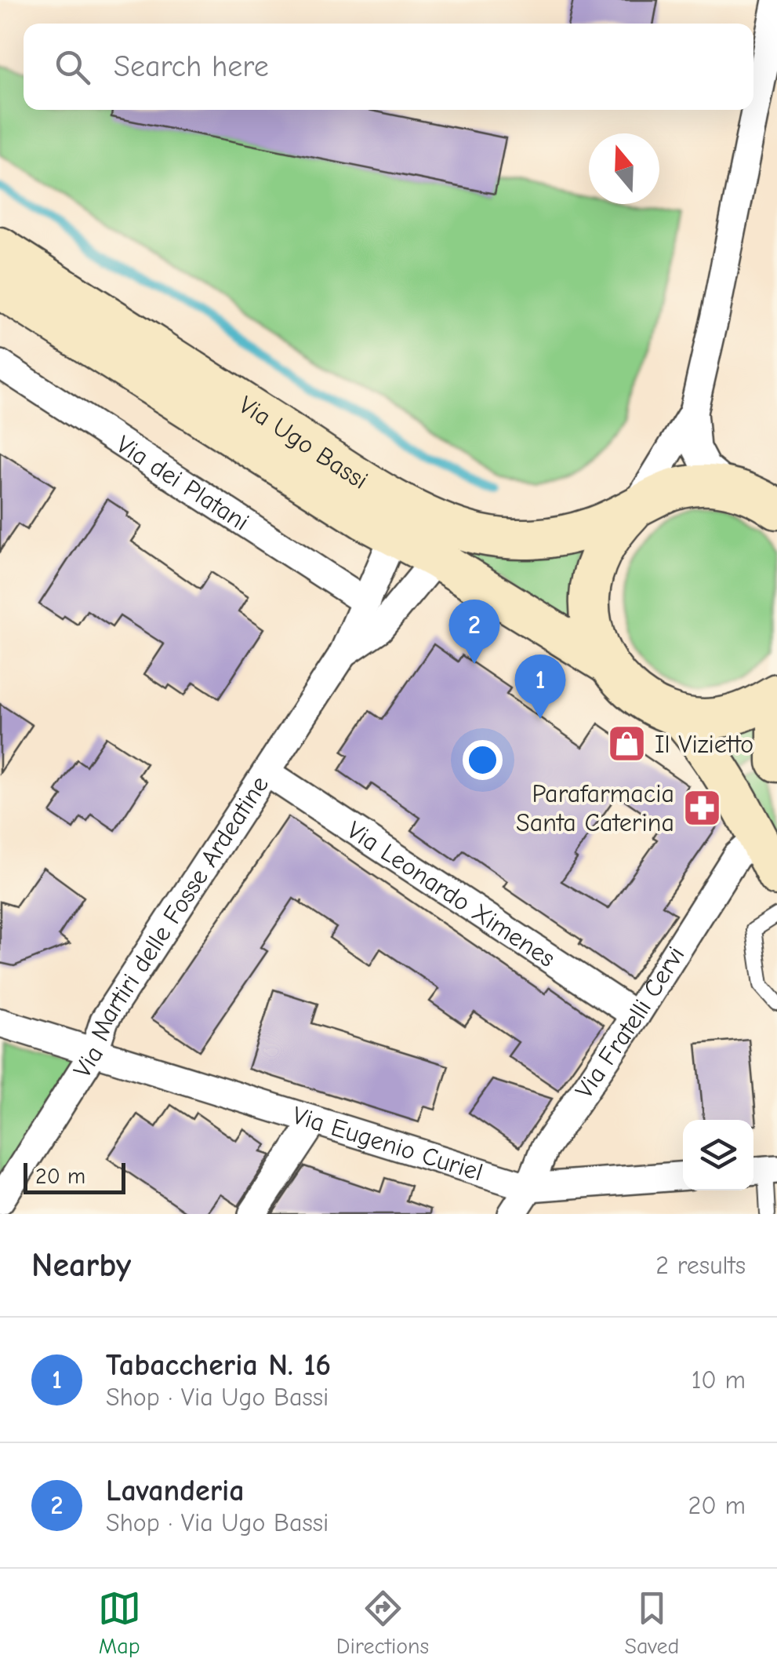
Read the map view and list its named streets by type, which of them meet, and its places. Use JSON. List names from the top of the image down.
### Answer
{
  "streets": {
    "street": [
      "Via Ugo Bassi",
      "Via dei Platani",
      "Via Leonardo Ximenes",
      "Via Martiri delle Fosse Ardeatine",
      "Via Fratelli Cervi",
      "Via Eugenio Curiel"
    ]
  },
  "crossings": [
    ["Via Ugo Bassi", "Via Martiri delle Fosse Ardeatine"],
    ["Via Ugo Bassi", "Via Fratelli Cervi"],
    ["Via dei Platani", "Via Martiri delle Fosse Ardeatine"],
    ["Via Leonardo Ximenes", "Via Martiri delle Fosse Ardeatine"],
    ["Via Leonardo Ximenes", "Via Fratelli Cervi"],
    ["Via Martiri delle Fosse Ardeatine", "Via Eugenio Curiel"],
    ["Via Fratelli Cervi", "Via Eugenio Curiel"]
  ],
  "places": {
    "shop": ["Il Vizietto"],
    "pharmacy": ["Parafarmacia Santa Caterina"]
  },
  "scale_bar": "20 m",
  "north": "top",
  "page": {
    "search": "Search here",
    "pins": ["2", "1"],
    "scale": "20 m",
    "heading": ["Nearby", "2 results"],
    "list": [
      {
        "mark": "1",
        "name": "Tabaccheria N. 16",
        "note": "Shop · Via Ugo Bassi",
        "value": "10 m"
      },
      {
        "mark": "2",
        "name": "Lavanderia",
        "note": "Shop · Via Ugo Bassi",
        "value": "20 m"
      }
    ],
    "nav": ["Map", "Directions", "Saved"]
  }
}
